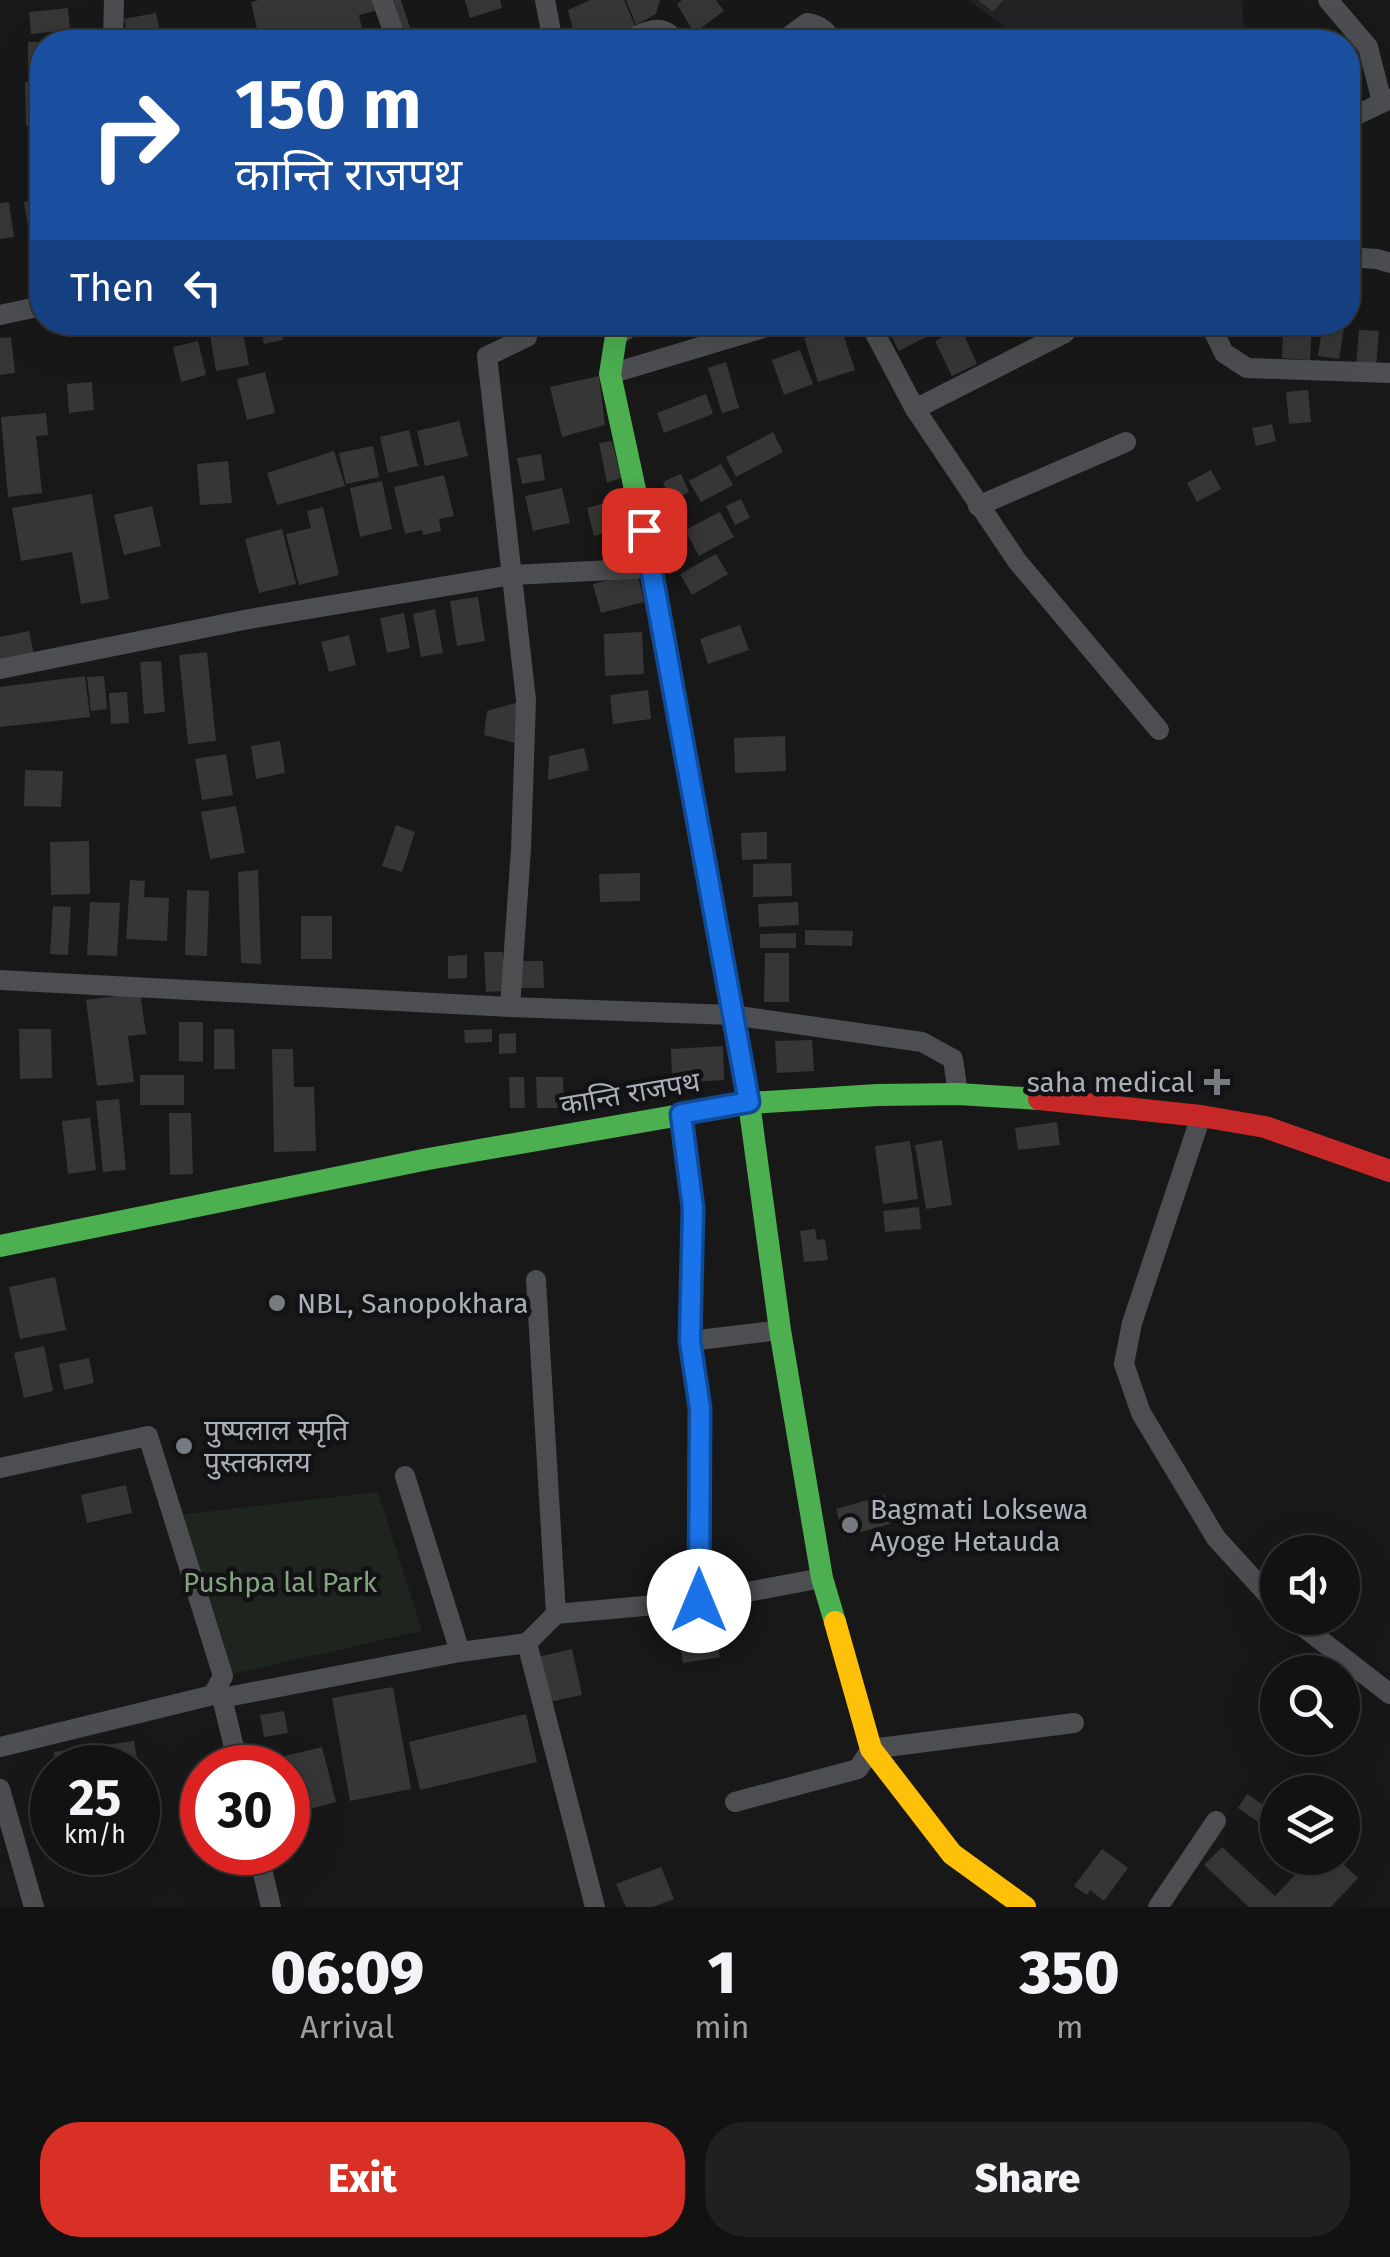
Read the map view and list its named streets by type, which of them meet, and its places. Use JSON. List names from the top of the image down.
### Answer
{
  "streets": {
    "street": ["कान्ति राजपथ"]
  },
  "parks": ["Pushpa lal Park"],
  "places": {
    "health": ["saha medical"],
    "other": ["NBL, Sanopokhara", "पुष्पलाल स्मृति पुस्तकालय", "Bagmati Loksewa Ayoge Hetauda"]
  },
  "page": {
    "turn": ["150 m", "कान्ति राजपथ"],
    "then": "Then",
    "speed": "25 km/h",
    "limit": "30",
    "eta": [
      "06:09",
      "Arrival",
      "1",
      "min",
      "350",
      "m"
    ],
    "buttons": ["Exit", "Share"]
  }
}
